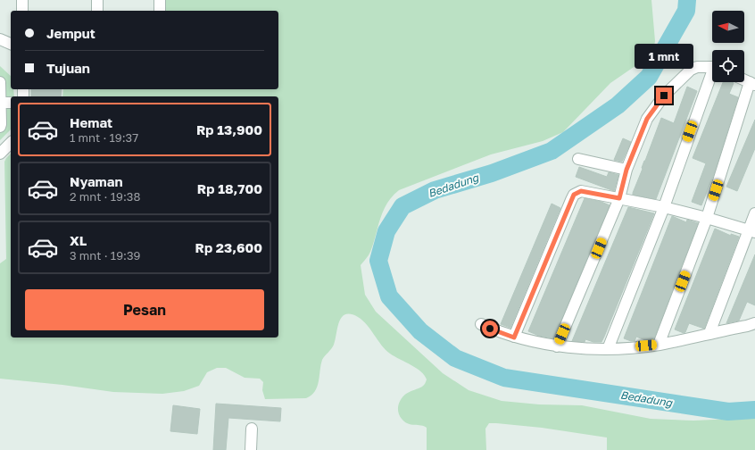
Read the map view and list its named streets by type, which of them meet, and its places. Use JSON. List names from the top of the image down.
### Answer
{
  "water": ["Bedadung"],
  "north": "left",
  "page": {
    "banner": ["Jemput", "Tujuan"],
    "bubble": "1 mnt",
    "list": [
      {
        "name": "Hemat",
        "note": "1 mnt · 19:37",
        "value": "Rp 13,900"
      },
      {
        "name": "Nyaman",
        "note": "2 mnt · 19:38",
        "value": "Rp 18,700"
      },
      {
        "name": "XL",
        "note": "3 mnt · 19:39",
        "value": "Rp 23,600"
      }
    ],
    "buttons": "Pesan"
  }
}
